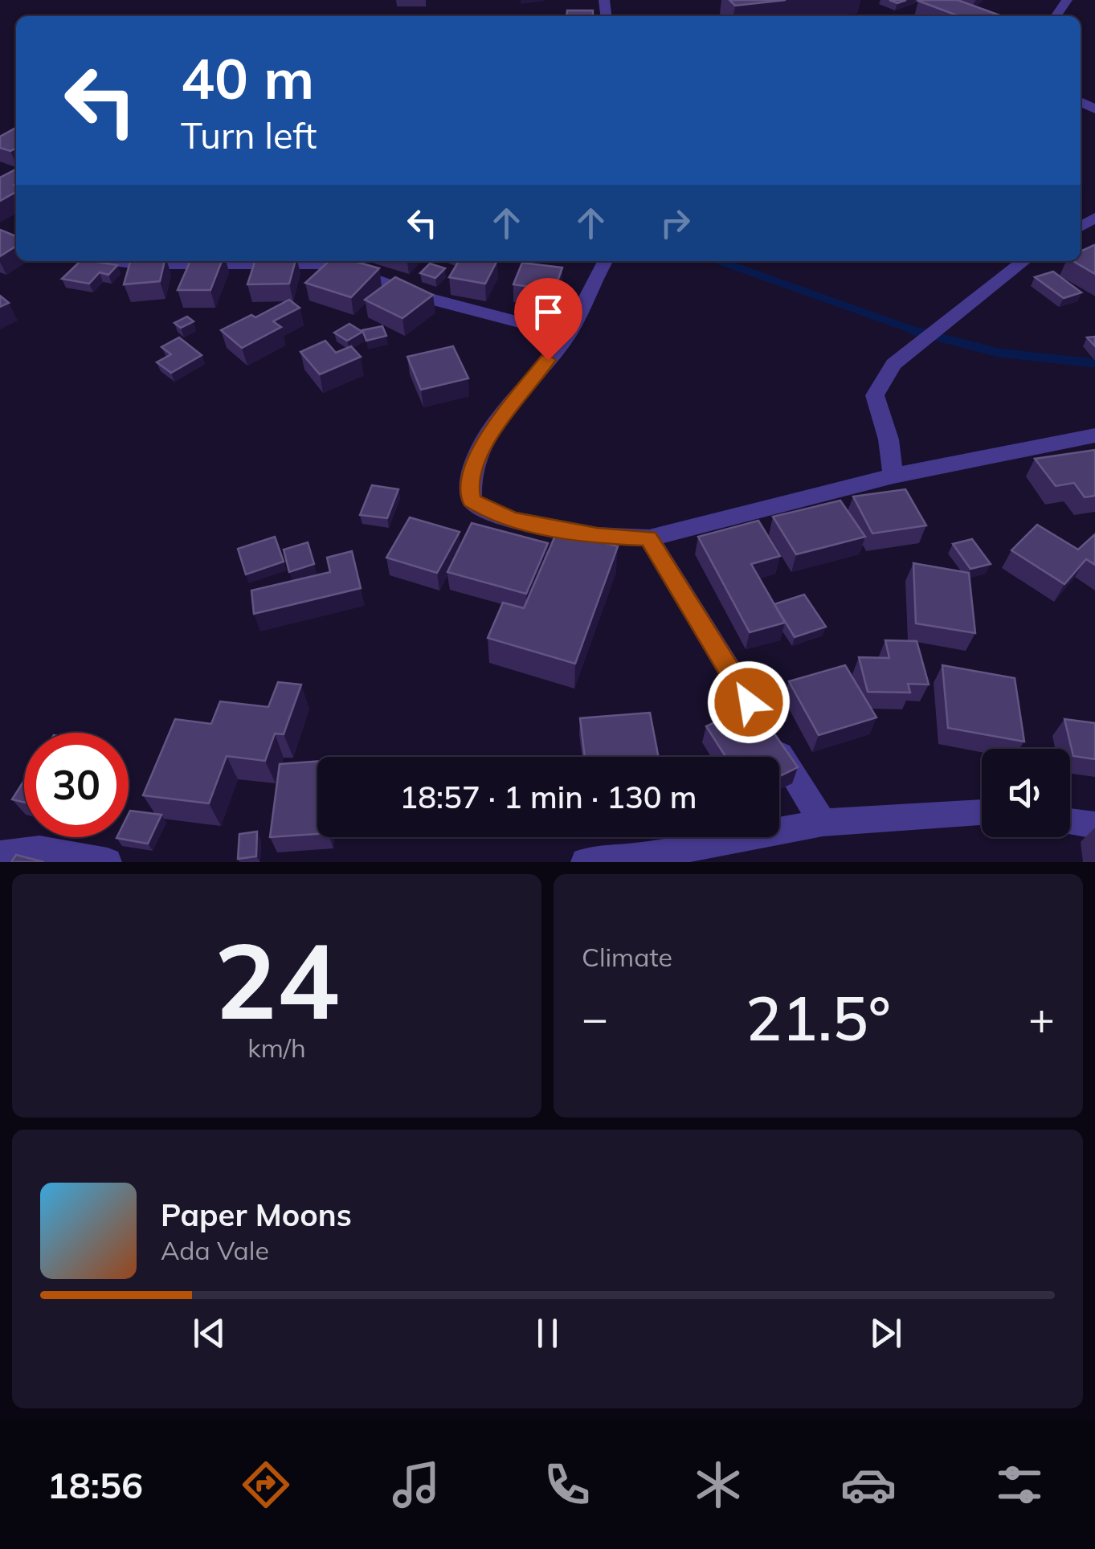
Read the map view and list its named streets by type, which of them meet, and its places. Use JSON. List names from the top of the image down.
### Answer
{
  "page": {
    "turn": ["40 m", "Turn left"],
    "limit": "30",
    "trip": "18:57 · 1 min · 130 m",
    "tile": [
      ["24", "km/h"],
      "Climate"
    ],
    "heat": ["−", "21.5°", "+"],
    "song": ["Paper Moons", "Ada Vale"],
    "tabs": "18:56"
  }
}
